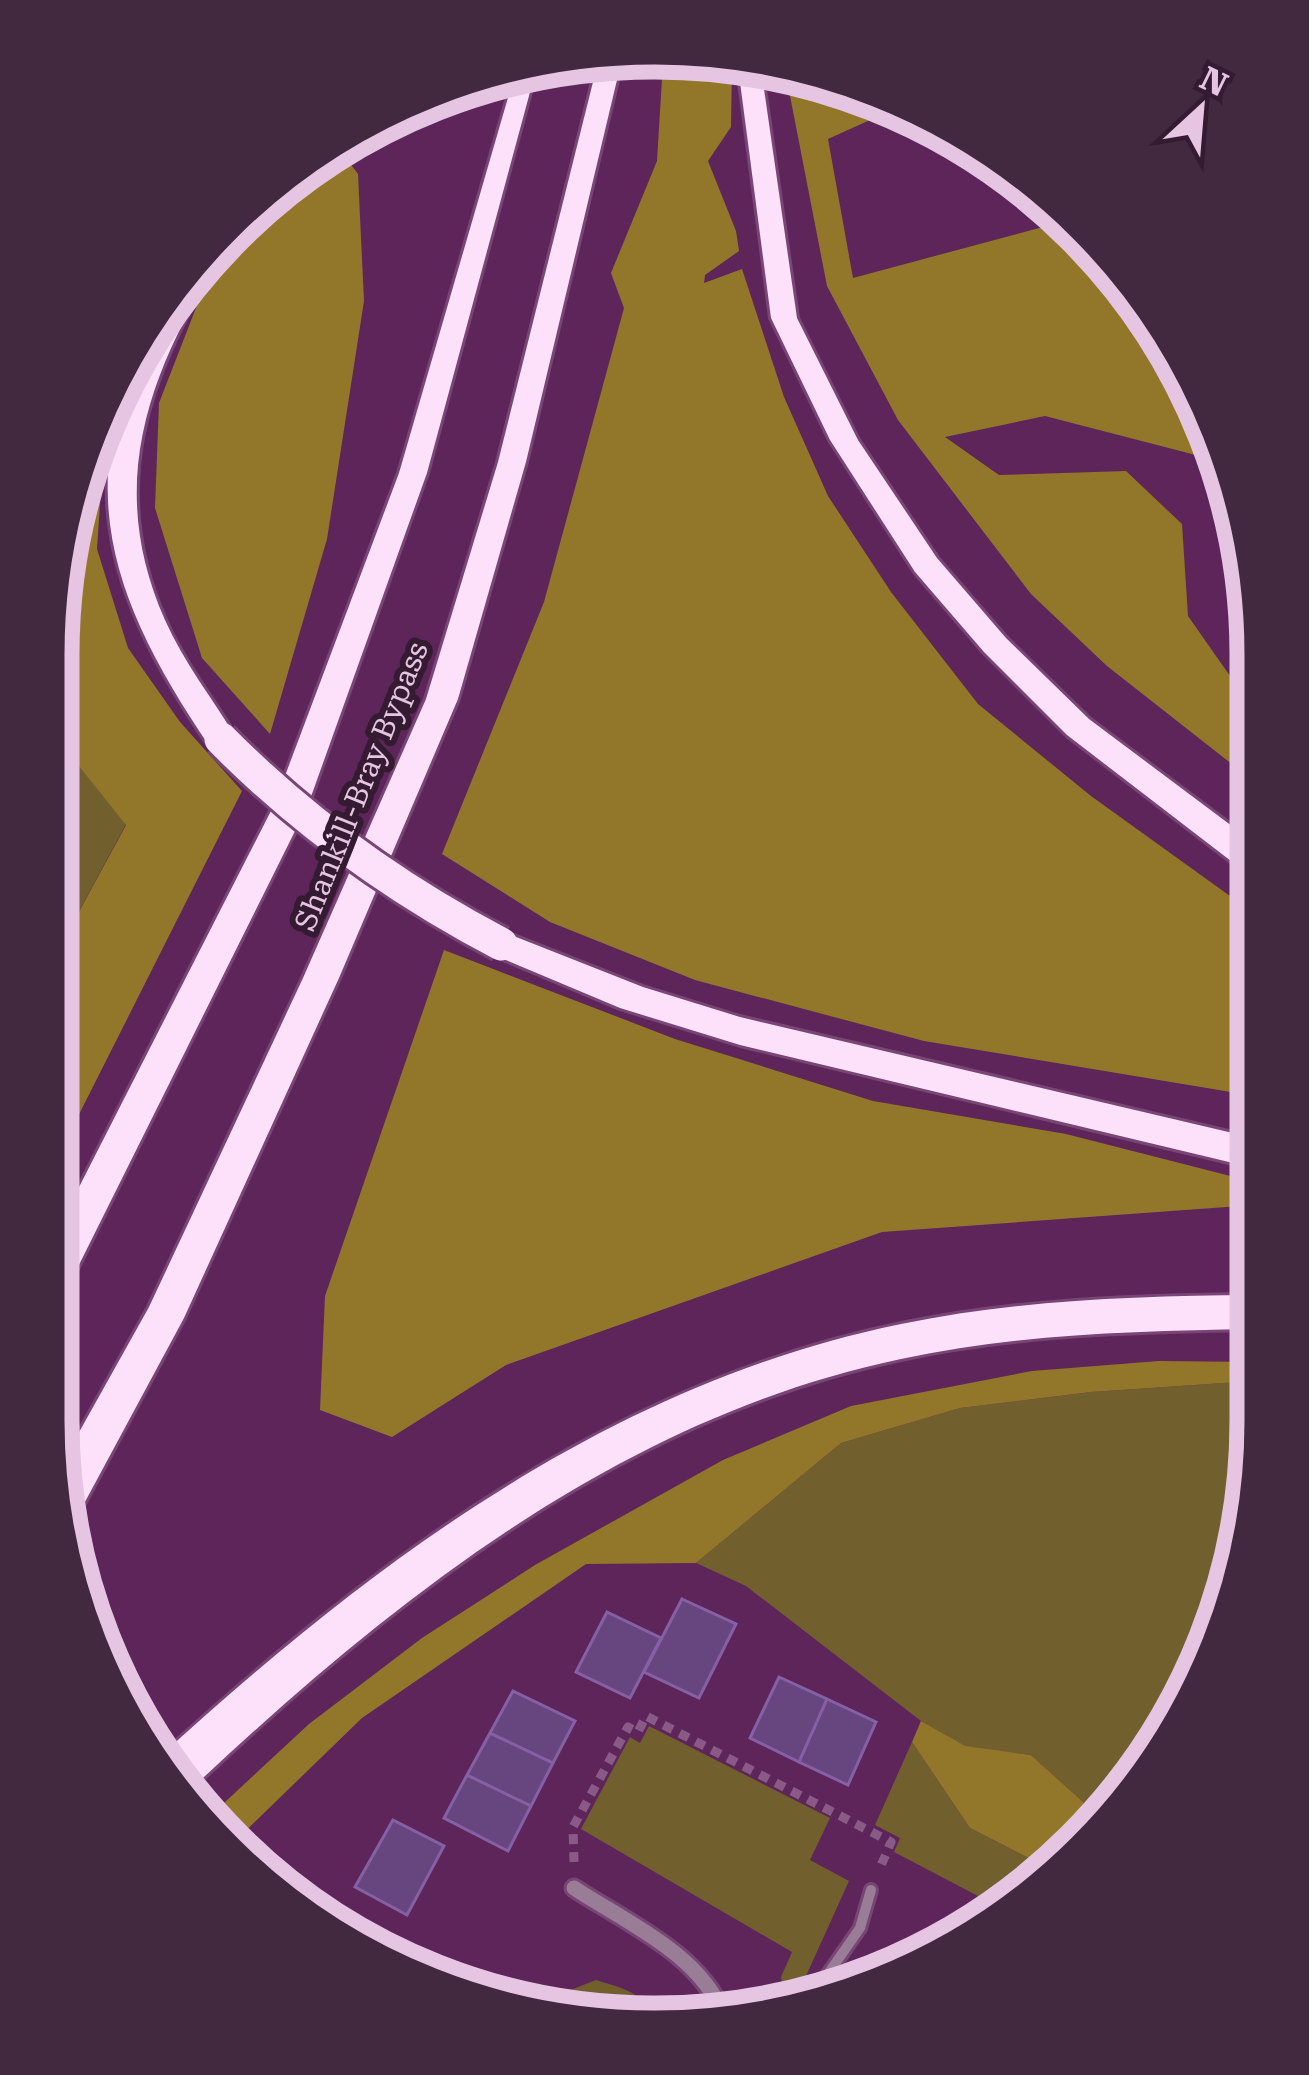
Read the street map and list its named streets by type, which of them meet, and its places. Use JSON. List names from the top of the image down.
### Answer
{
  "streets": {
    "highway": ["Shankill-Bray Bypass"]
  },
  "north": "top right"
}
